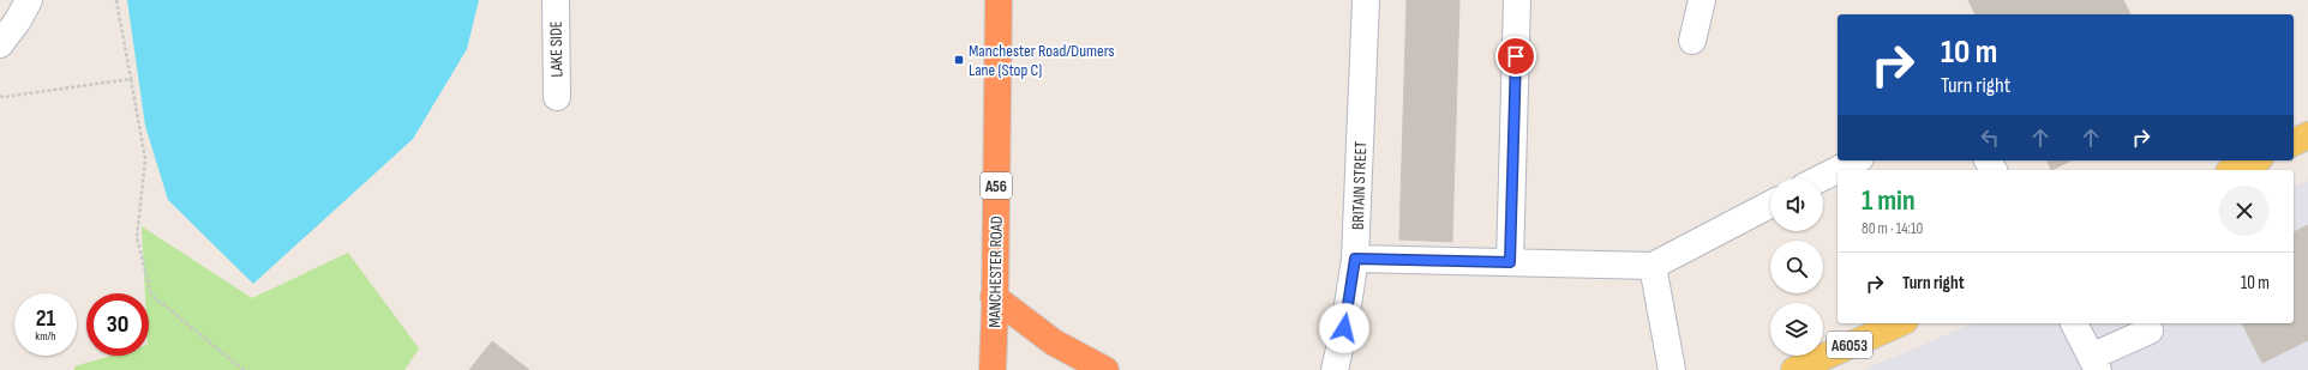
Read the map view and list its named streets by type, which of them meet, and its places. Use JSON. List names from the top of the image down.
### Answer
{
  "streets": {
    "highway": ["A56", "MANCHESTER ROAD"],
    "main road": ["A6053"],
    "street": ["LAKE SIDE", "BRITAIN STREET"]
  },
  "places": {
    "transit": ["Manchester Road/Dumers Lane (Stop C)"]
  },
  "page": {
    "turn": ["10 m", "Turn right"],
    "heading": ["1 min", "80 m · 14:10"],
    "list": [
      {
        "name": "Turn right",
        "value": "10 m"
      }
    ],
    "speed": "21 km/h",
    "limit": "30"
  }
}
